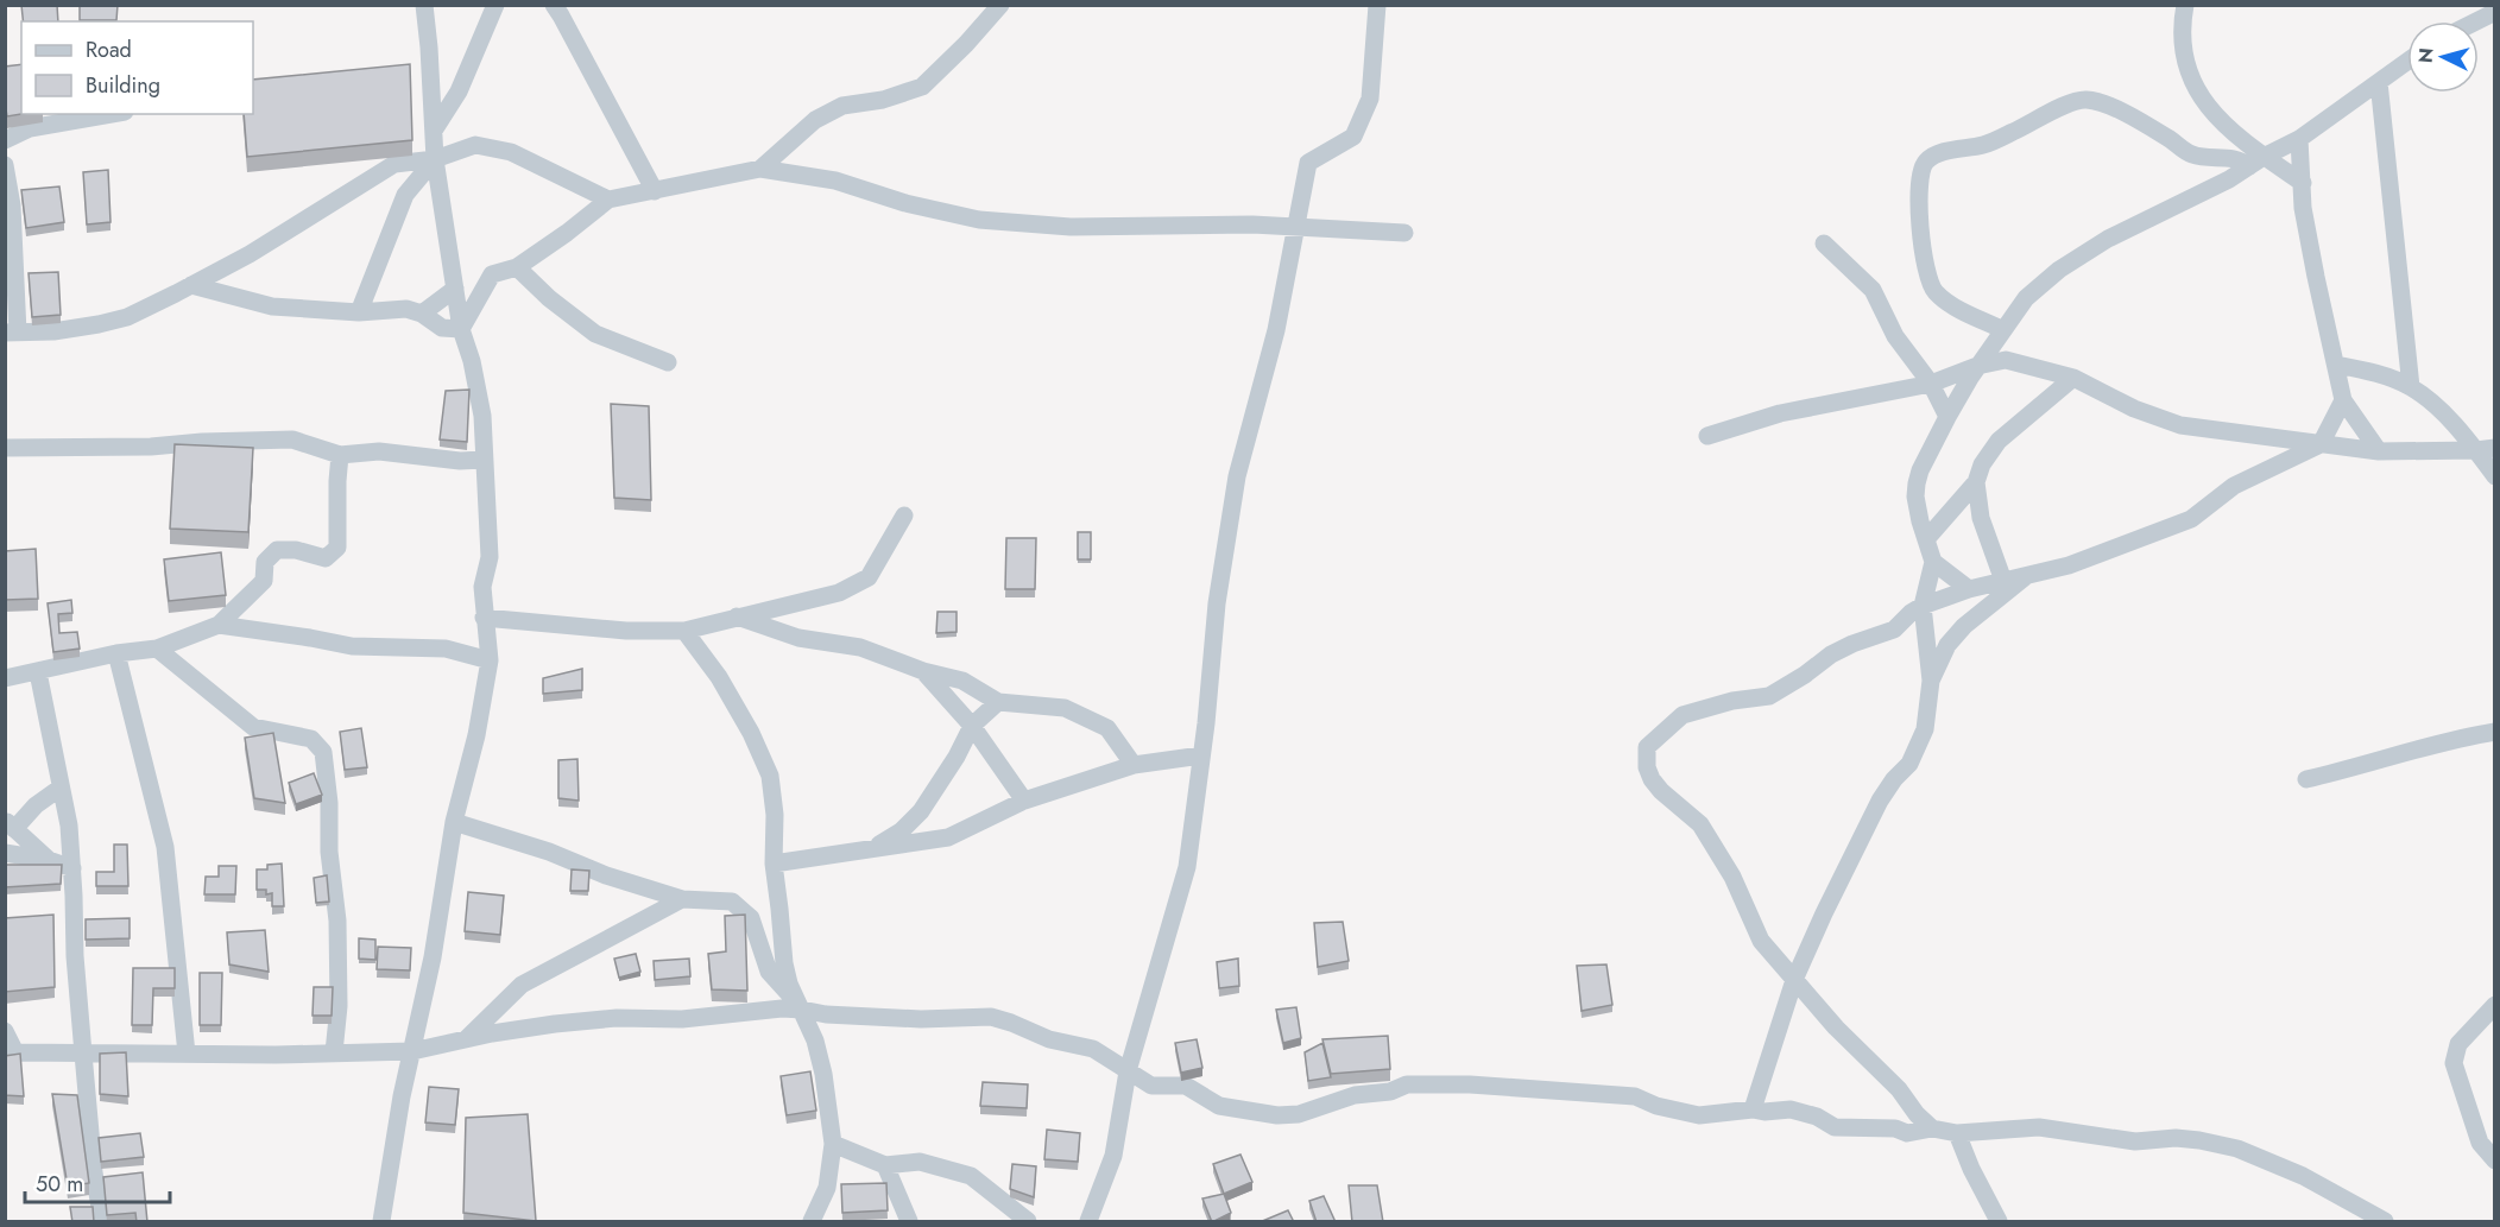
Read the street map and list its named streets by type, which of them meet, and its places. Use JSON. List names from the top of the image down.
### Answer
{
  "legend": ["Road", "Building"],
  "scale_bar": "50 m",
  "north": "left"
}
